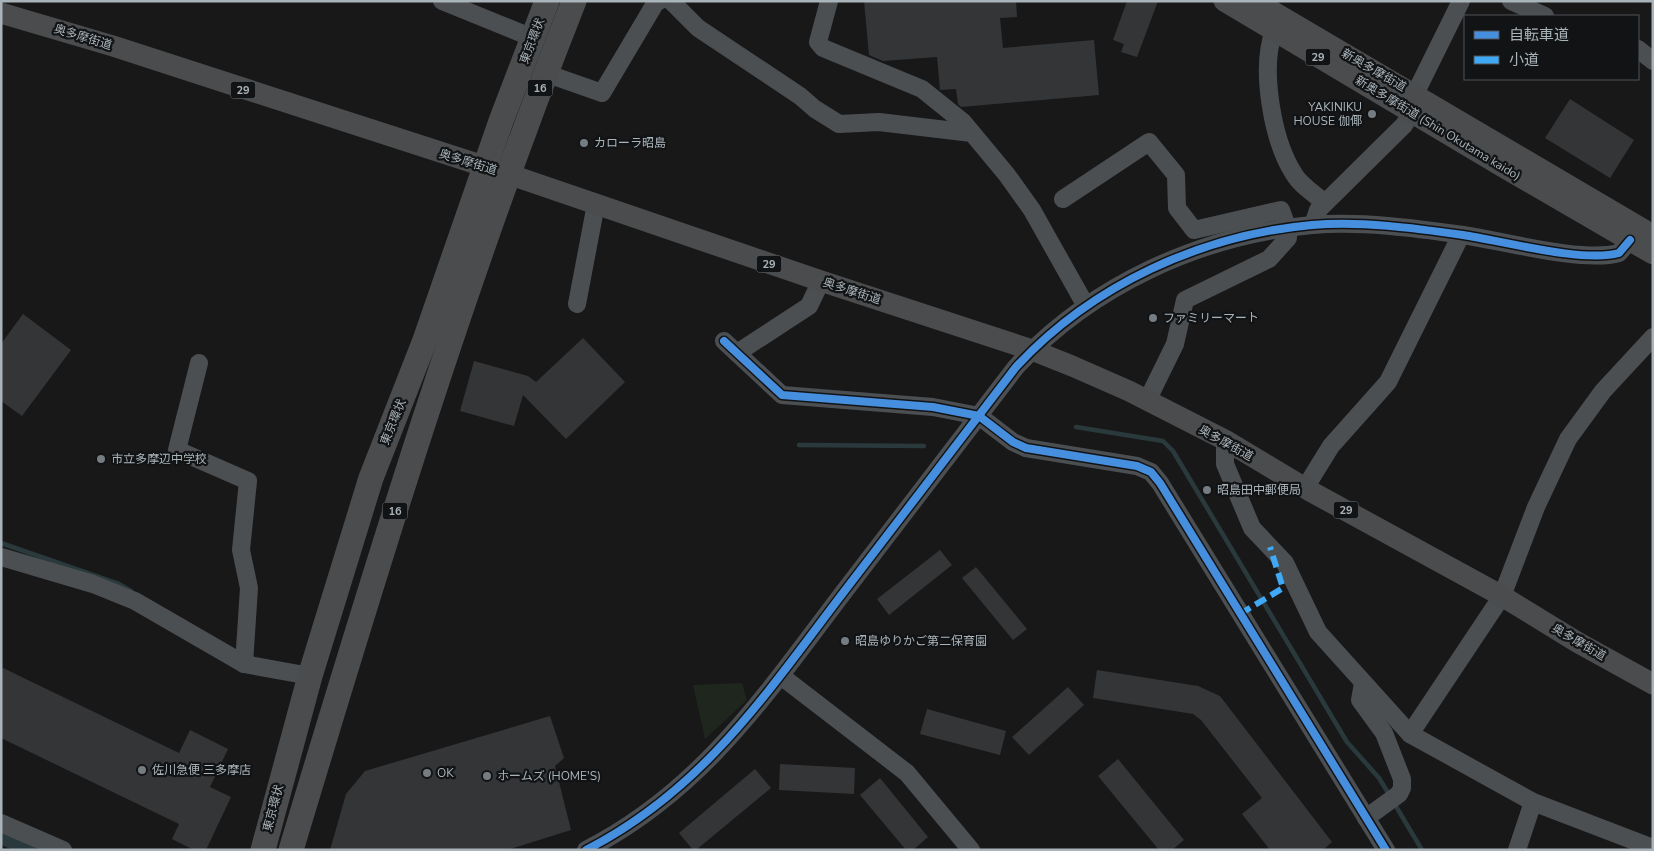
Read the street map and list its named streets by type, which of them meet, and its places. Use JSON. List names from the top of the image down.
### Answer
{
  "streets": {
    "highway": ["東京環状", "16"],
    "main road": [
      "奥多摩街道",
      "29",
      "新奥多摩街道",
      "新奥多摩街道 (Shin Okutama kaido)"
    ]
  },
  "crossings": [
    ["奥多摩街道", "東京環状"],
    ["新奥多摩街道", "新奥多摩街道 (Shin Okutama kaido)"]
  ],
  "places": [
    "YAKINIKU HOUSE 伽倻",
    "カローラ昭島",
    "ファミリーマート",
    "市立多摩辺中学校",
    "昭島田中郵便局",
    "昭島ゆりかご第二保育園",
    "佐川急便 三多摩店",
    "OK",
    "ホームズ (HOME'S)"
  ],
  "legend": ["自転車道", "小道"]
}
